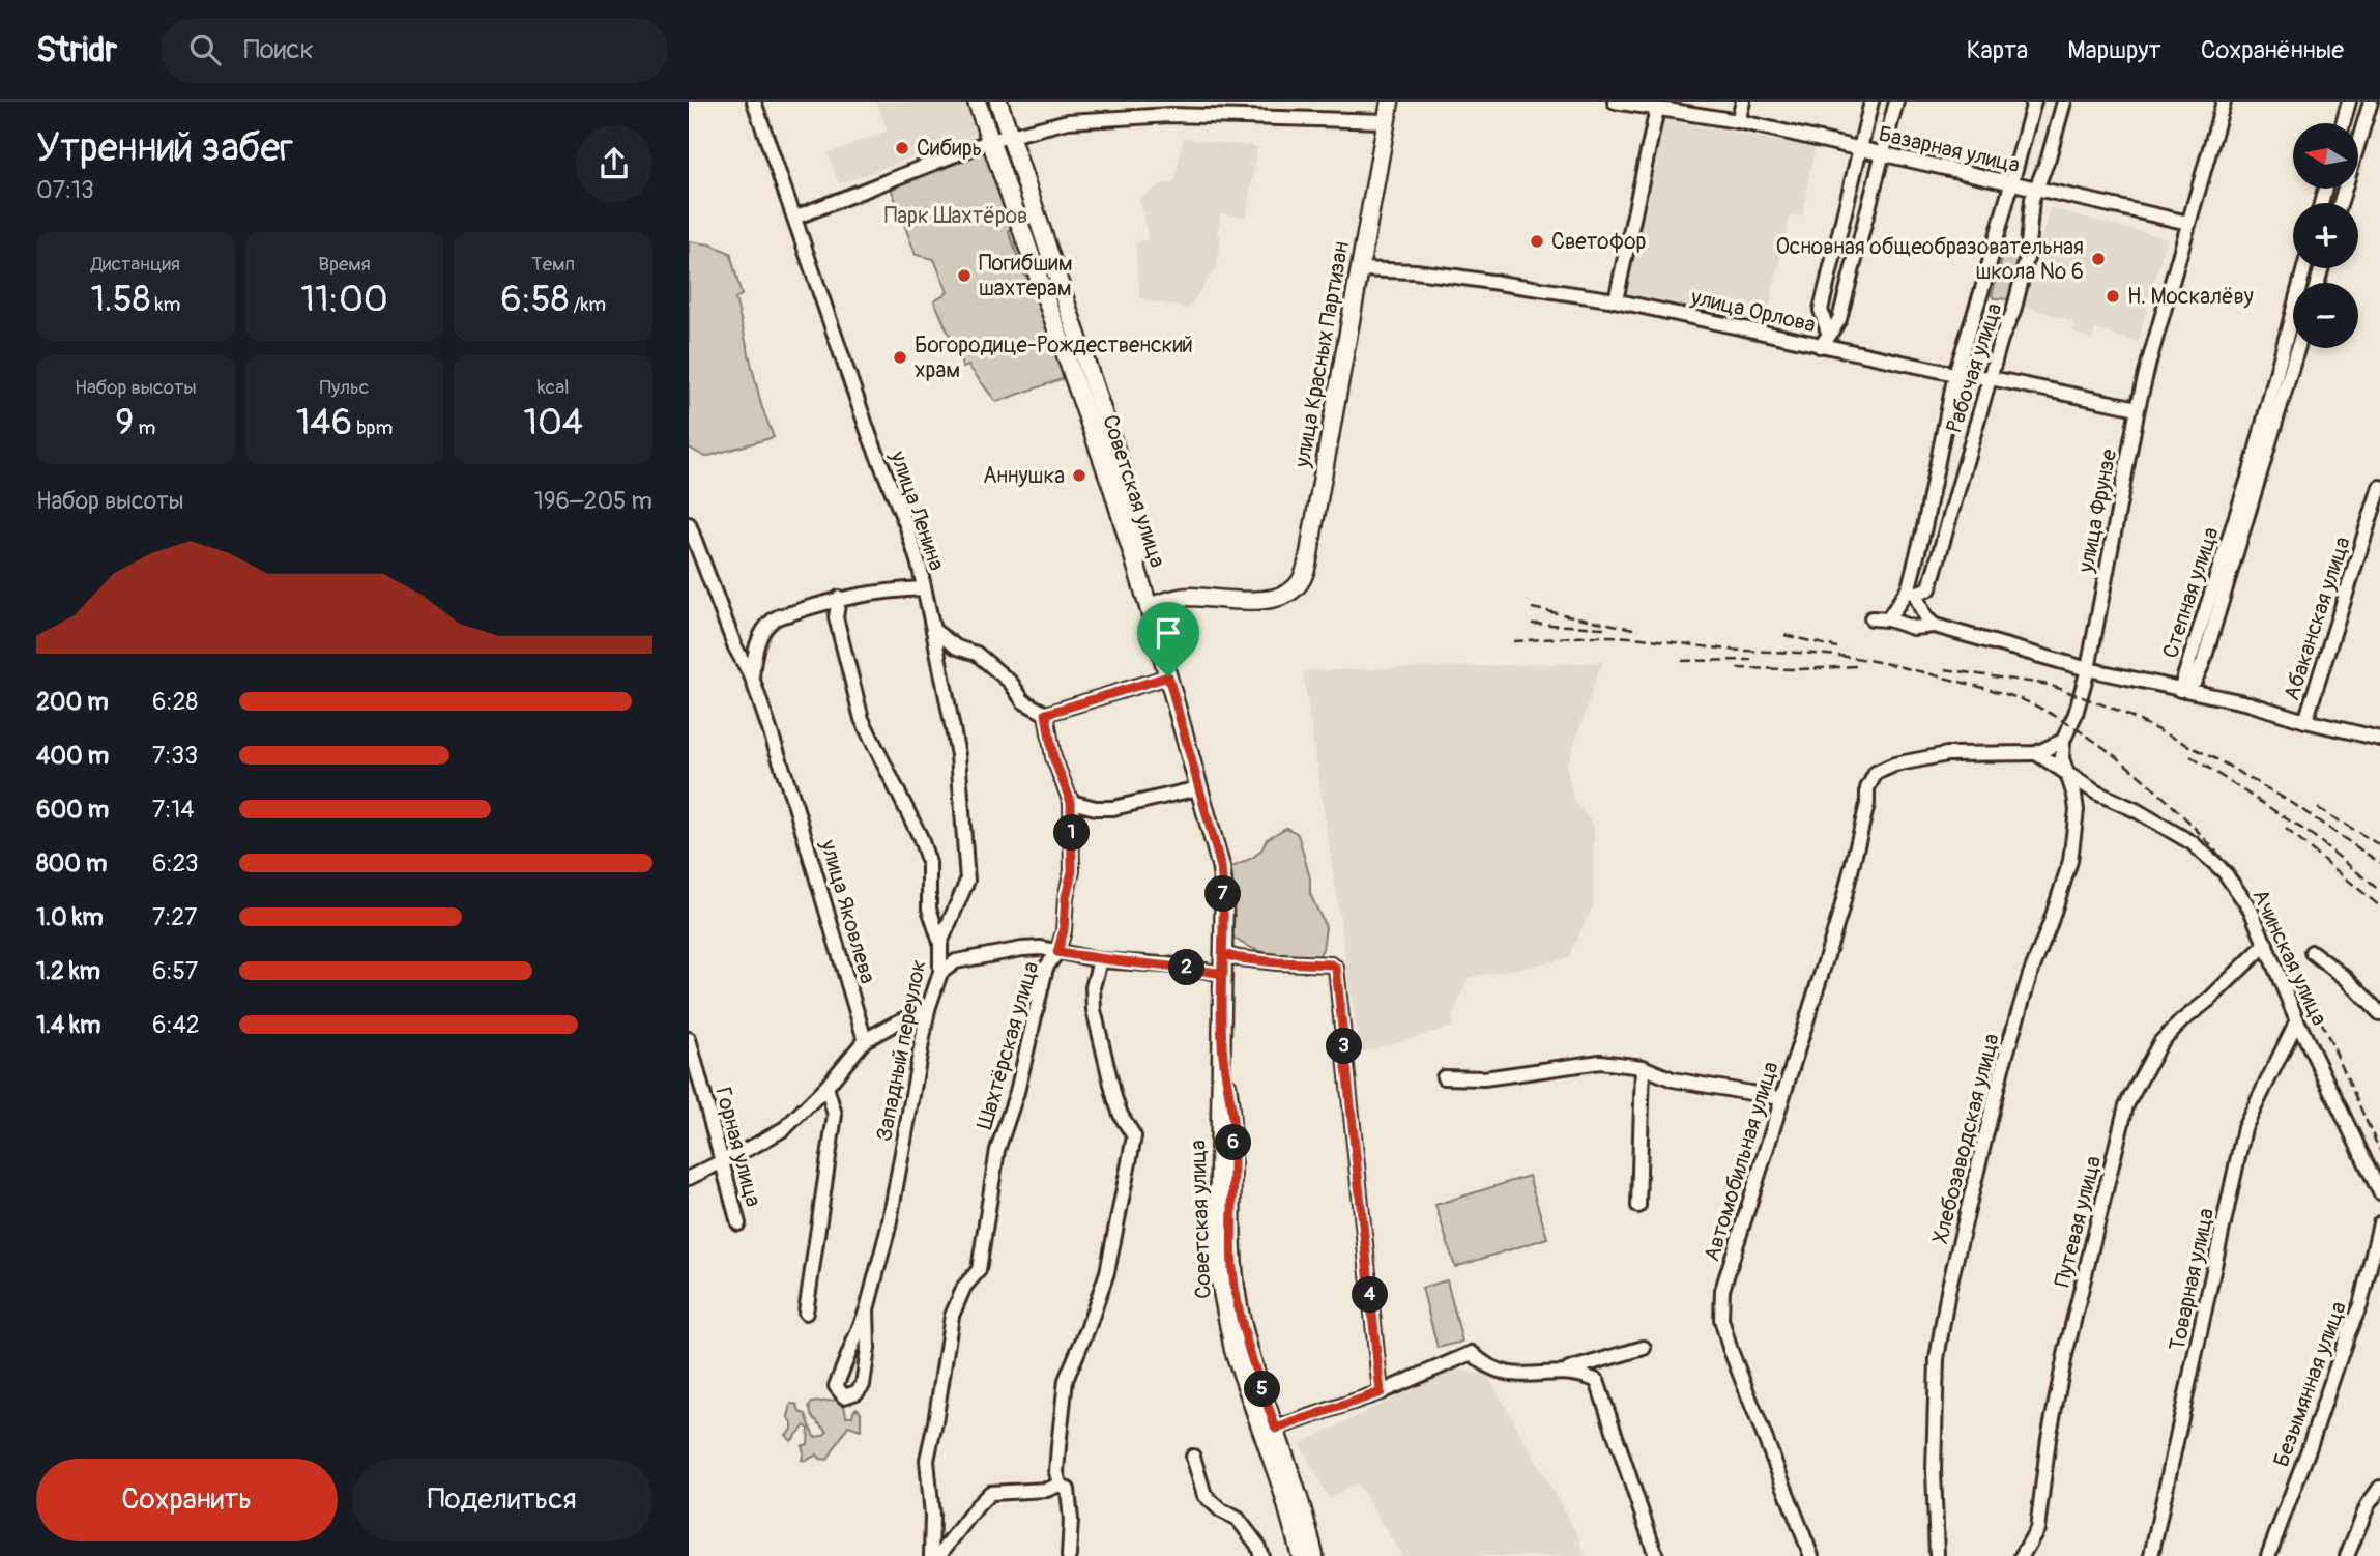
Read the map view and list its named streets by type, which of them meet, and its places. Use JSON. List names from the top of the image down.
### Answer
{
  "streets": {
    "main road": ["улица Красных Партизан", "Советская улица"],
    "street": [
      "Базарная улица",
      "улица Орлова",
      "Рабочая улица",
      "улица Ленина",
      "улица Фрунзе",
      "Степная улица",
      "Абаканская улица",
      "улица Яковлева",
      "Ачинская улица",
      "Шахтёрская улица",
      "Западный переулок",
      "Хлебозаводская улица",
      "Горная улица",
      "Автомобильная улица",
      "Путевая улица",
      "Товарная улица",
      "Безымянная улица"
    ]
  },
  "crossings": [
    ["Базарная улица", "Рабочая улица"],
    ["Базарная улица", "улица Фрунзе"],
    ["улица Орлова", "улица Красных Партизан"],
    ["улица Орлова", "Рабочая улица"],
    ["улица Орлова", "улица Фрунзе"],
    ["улица Красных Партизан", "Советская улица"],
    ["улица Ленина", "Западный переулок"],
    ["улица Фрунзе", "Хлебозаводская улица"],
    ["Ачинская улица", "Хлебозаводская улица"],
    ["Ачинская улица", "Автомобильная улица"],
    ["Ачинская улица", "Путевая улица"],
    ["Ачинская улица", "Товарная улица"]
  ],
  "parks": ["Парк Шахтёров"],
  "places": [
    "Сибирь",
    "Светофор",
    "Основная общеобразовательная школа № 6",
    "Погибшим шахтерам",
    "Н. Москалёву",
    "Богородице-Рождественский храм",
    "Аннушка"
  ],
  "north": "left",
  "page": {
    "header": "Stridr",
    "search": "Поиск",
    "nav": ["Карта", "Маршрут", "Сохранённые"],
    "heading": ["Утренний забег", "07:13"],
    "map_buttons": ["+", "−"],
    "stats": [
      ["Дистанция", "1.58 km"],
      ["Время", "11:00"],
      ["Темп", "6:58 /km"],
      ["Набор высоты", "9 m"],
      ["Пульс", "146 bpm"],
      ["kcal", "104"]
    ],
    "chart": ["Набор высоты", "196–205 m"],
    "list": [
      {
        "name": "200 m",
        "note": "6:28"
      },
      {
        "name": "400 m",
        "note": "7:33"
      },
      {
        "name": "600 m",
        "note": "7:14"
      },
      {
        "name": "800 m",
        "note": "6:23"
      },
      {
        "name": "1.0 km",
        "note": "7:27"
      },
      {
        "name": "1.2 km",
        "note": "6:57"
      },
      {
        "name": "1.4 km",
        "note": "6:42"
      }
    ],
    "pins": [
      "1",
      "7",
      "2",
      "3",
      "6",
      "4",
      "5"
    ],
    "buttons": ["Сохранить", "Поделиться"]
  }
}
